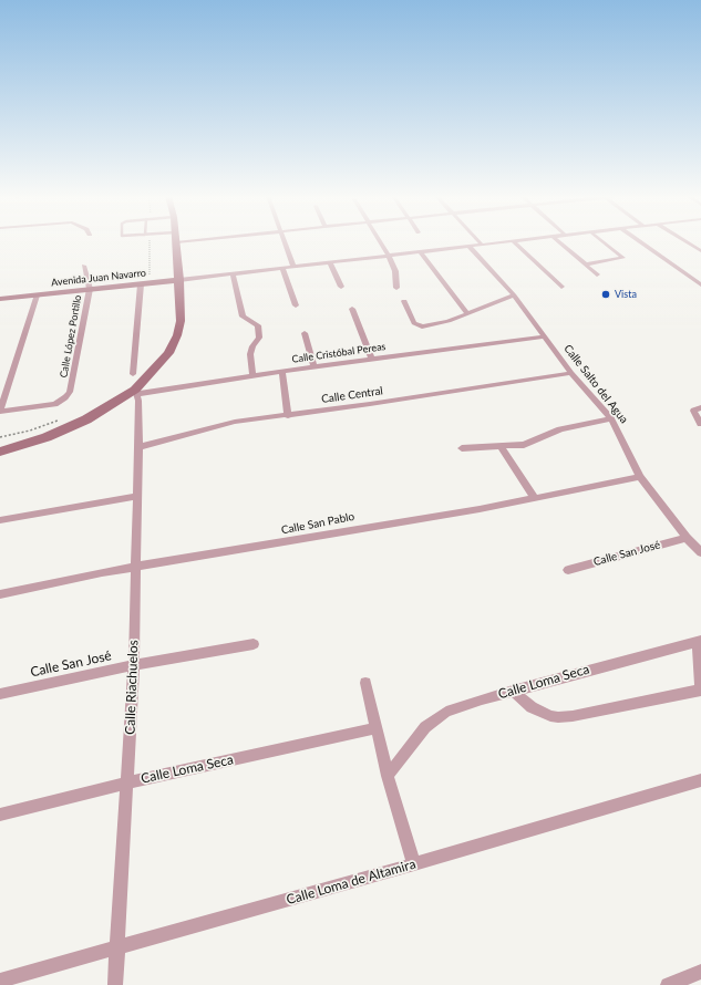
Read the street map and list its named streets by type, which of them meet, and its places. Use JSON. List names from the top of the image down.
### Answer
{
  "streets": {
    "main road": ["Avenida Juan Navarro"],
    "street": [
      "Calle López Portillo",
      "Calle Cristóbal Pereas",
      "Calle Salto del Agua",
      "Calle Central",
      "Calle San Pablo",
      "Calle San José",
      "Calle Loma Seca",
      "Calle Riachuelos",
      "Calle Loma de Altamira"
    ]
  },
  "crossings": [
    ["Avenida Juan Navarro", "Calle López Portillo"],
    ["Avenida Juan Navarro", "Calle Salto del Agua"],
    ["Calle Cristóbal Pereas", "Calle Salto del Agua"],
    ["Calle Cristóbal Pereas", "Calle Riachuelos"],
    ["Calle Salto del Agua", "Calle Central"],
    ["Calle Salto del Agua", "Calle San Pablo"],
    ["Calle Salto del Agua", "Calle San José"],
    ["Calle Central", "Calle Riachuelos"],
    ["Calle San Pablo", "Calle Riachuelos"],
    ["Calle San José", "Calle Riachuelos"],
    ["Calle Loma Seca", "Calle Riachuelos"],
    ["Calle Riachuelos", "Calle Loma de Altamira"]
  ],
  "places": ["Vista"]
}
